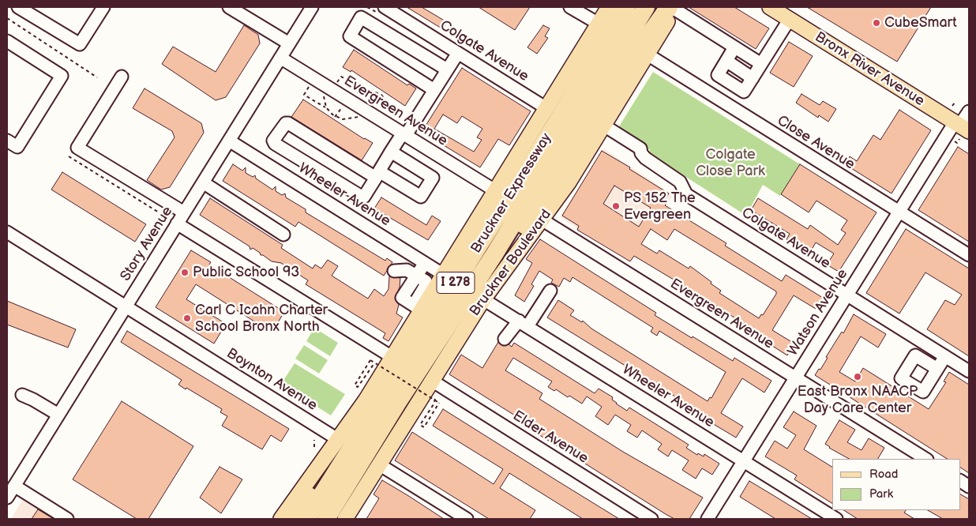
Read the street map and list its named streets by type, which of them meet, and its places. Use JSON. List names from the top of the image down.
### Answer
{
  "streets": {
    "highway": ["Bruckner Expressway", "I 278"],
    "main road": ["Bronx River Avenue", "Bruckner Boulevard"],
    "street": [
      "Colgate Avenue",
      "Evergreen Avenue",
      "Close Avenue",
      "Wheeler Avenue",
      "Story Avenue",
      "Watson Avenue",
      "Boynton Avenue",
      "Elder Avenue"
    ]
  },
  "crossings": [
    ["Colgate Avenue", "Bruckner Boulevard"],
    ["Colgate Avenue", "Watson Avenue"],
    ["Bronx River Avenue", "Watson Avenue"],
    ["Evergreen Avenue", "Story Avenue"],
    ["Evergreen Avenue", "Bruckner Boulevard"],
    ["Evergreen Avenue", "Watson Avenue"],
    ["Close Avenue", "Bruckner Boulevard"],
    ["Close Avenue", "Watson Avenue"],
    ["Wheeler Avenue", "Story Avenue"],
    ["Wheeler Avenue", "Bruckner Boulevard"],
    ["Wheeler Avenue", "Watson Avenue"],
    ["Story Avenue", "Boynton Avenue"],
    ["Bruckner Boulevard", "Elder Avenue"]
  ],
  "parks": ["Colgate Close Park"],
  "places": [
    "CubeSmart",
    "PS 152 The Evergreen",
    "Public School 93",
    "Carl C Icahn Charter School Bronx North",
    "East Bronx NAACP Day Care Center"
  ],
  "legend": ["Road", "Park"]
}
